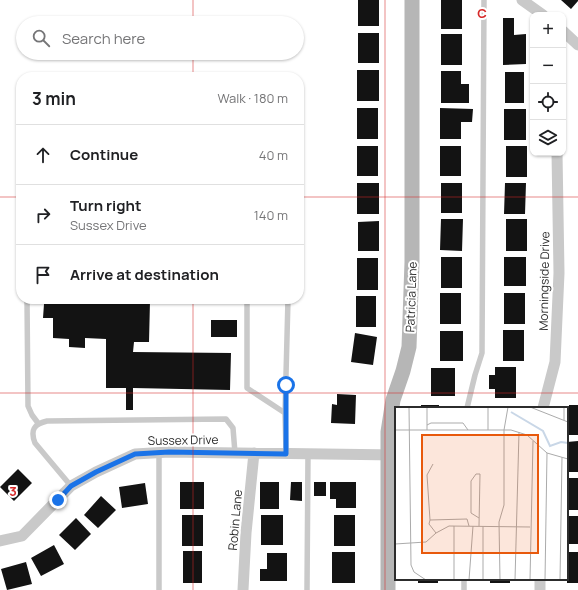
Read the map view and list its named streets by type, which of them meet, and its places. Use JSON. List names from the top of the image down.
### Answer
{
  "streets": {
    "street": [
      "Morningside Drive",
      "Patricia Lane",
      "Sussex Drive",
      "Robin Lane"
    ]
  },
  "crossings": [
    ["Patricia Lane", "Sussex Drive"],
    ["Sussex Drive", "Robin Lane"]
  ],
  "page": {
    "map_buttons": ["+", "−"],
    "search": "Search here",
    "heading": ["3 min", "Walk · 180 m"],
    "list": [
      ["Continue", "40 m"],
      ["Turn right", "Sussex Drive", "140 m"],
      "Arrive at destination"
    ]
  },
  "grid": {
    "columns": ["C"],
    "rows": ["3"]
  }
}
